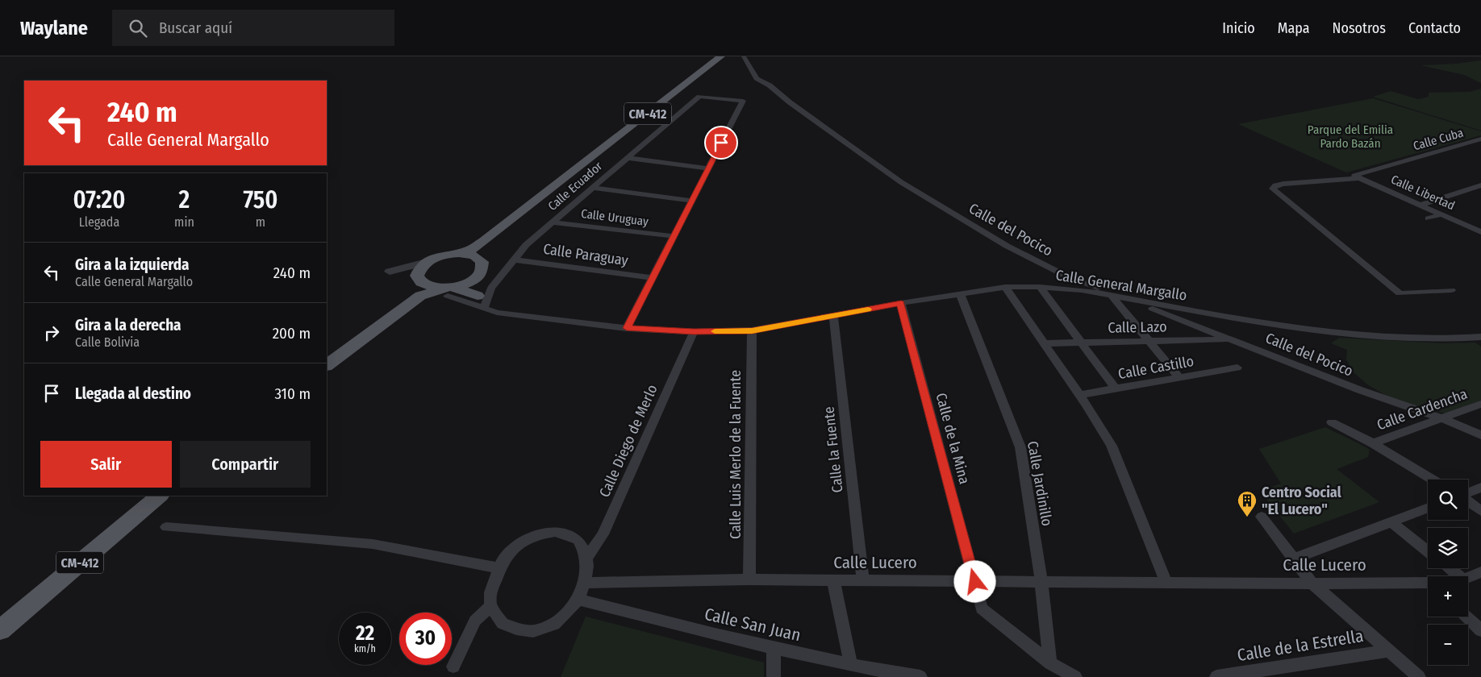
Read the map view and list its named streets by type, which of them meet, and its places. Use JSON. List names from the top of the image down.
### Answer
{
  "streets": {
    "main road": ["CM-412"],
    "street": [
      "Calle Cuba",
      "Calle Ecuador",
      "Calle Libertad",
      "Calle Uruguay",
      "Calle del Pocico",
      "Calle Paraguay",
      "Calle General Margallo",
      "Calle Lazo",
      "Calle Castillo",
      "Calle Cardencha",
      "Calle de la Mina",
      "Calle Diego de Merlo",
      "Calle la Fuente",
      "Calle Luis Merlo de la Fuente",
      "Calle Jardinillo",
      "Calle Lucero",
      "Calle San Juan",
      "Calle de la Estrella"
    ]
  },
  "crossings": [
    ["Calle Cuba", "Calle Libertad"],
    ["Calle Ecuador", "Calle Uruguay"],
    ["Calle Ecuador", "Calle Paraguay"],
    ["Calle Ecuador", "Calle General Margallo"],
    ["Calle del Pocico", "Calle General Margallo"],
    ["Calle del Pocico", "Calle Lazo"],
    ["Calle del Pocico", "Calle Cardencha"],
    ["Calle General Margallo", "Calle de la Mina"],
    ["Calle General Margallo", "Calle Diego de Merlo"],
    ["Calle General Margallo", "Calle la Fuente"],
    ["Calle General Margallo", "Calle Luis Merlo de la Fuente"],
    ["Calle General Margallo", "Calle Jardinillo"],
    ["Calle de la Mina", "Calle Jardinillo"],
    ["Calle de la Mina", "Calle Lucero"],
    ["Calle Diego de Merlo", "Calle Lucero"],
    ["Calle Diego de Merlo", "Calle San Juan"],
    ["Calle la Fuente", "Calle Lucero"],
    ["Calle Luis Merlo de la Fuente", "Calle Lucero"],
    ["Calle Jardinillo", "Calle Lucero"],
    ["Calle Lucero", "Calle San Juan"]
  ],
  "parks": ["Parque del Emilia Pardo Bazán"],
  "places": {
    "building": ["Centro Social \"El Lucero\""]
  },
  "page": {
    "header": "Waylane",
    "search": "Buscar aquí",
    "nav": [
      "Inicio",
      "Mapa",
      "Nosotros",
      "Contacto"
    ],
    "turn": ["240 m", "Calle General Margallo"],
    "eta": [
      "07:20",
      "Llegada",
      "2",
      "min",
      "750",
      "m"
    ],
    "list": [
      {
        "name": "Gira a la izquierda",
        "note": "Calle General Margallo",
        "value": "240 m"
      },
      {
        "name": "Gira a la derecha",
        "note": "Calle Bolivia",
        "value": "200 m"
      },
      {
        "name": "Llegada al destino",
        "value": "310 m"
      }
    ],
    "buttons": ["Salir", "Compartir"],
    "map_buttons": ["+", "−"],
    "speed": "22 km/h",
    "limit": "30"
  }
}
